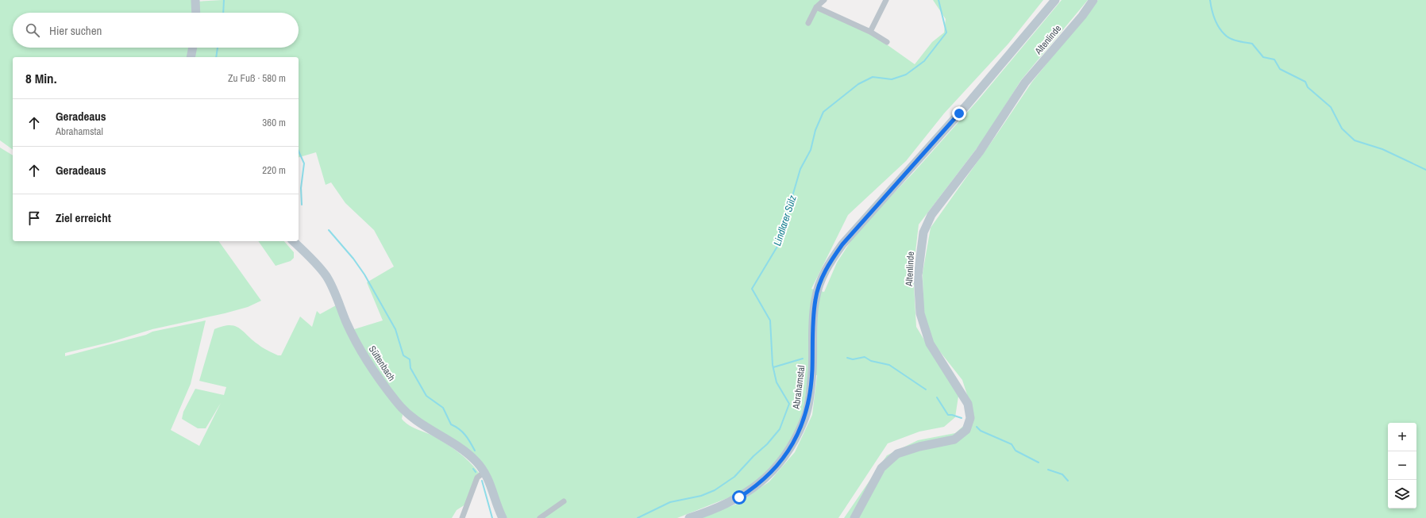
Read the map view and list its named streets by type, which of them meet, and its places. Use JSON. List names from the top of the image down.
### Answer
{
  "streets": {
    "street": ["Altenlinde", "Süttenbach", "Abrahamstal"]
  },
  "water": ["Lindlarer Sülz"],
  "page": {
    "search": "Hier suchen",
    "heading": ["8 Min.", "Zu Fuß · 580 m"],
    "list": [
      ["Geradeaus", "Abrahamstal", "360 m"],
      ["Geradeaus", "220 m"],
      "Ziel erreicht"
    ],
    "map_buttons": ["+", "−"]
  }
}
